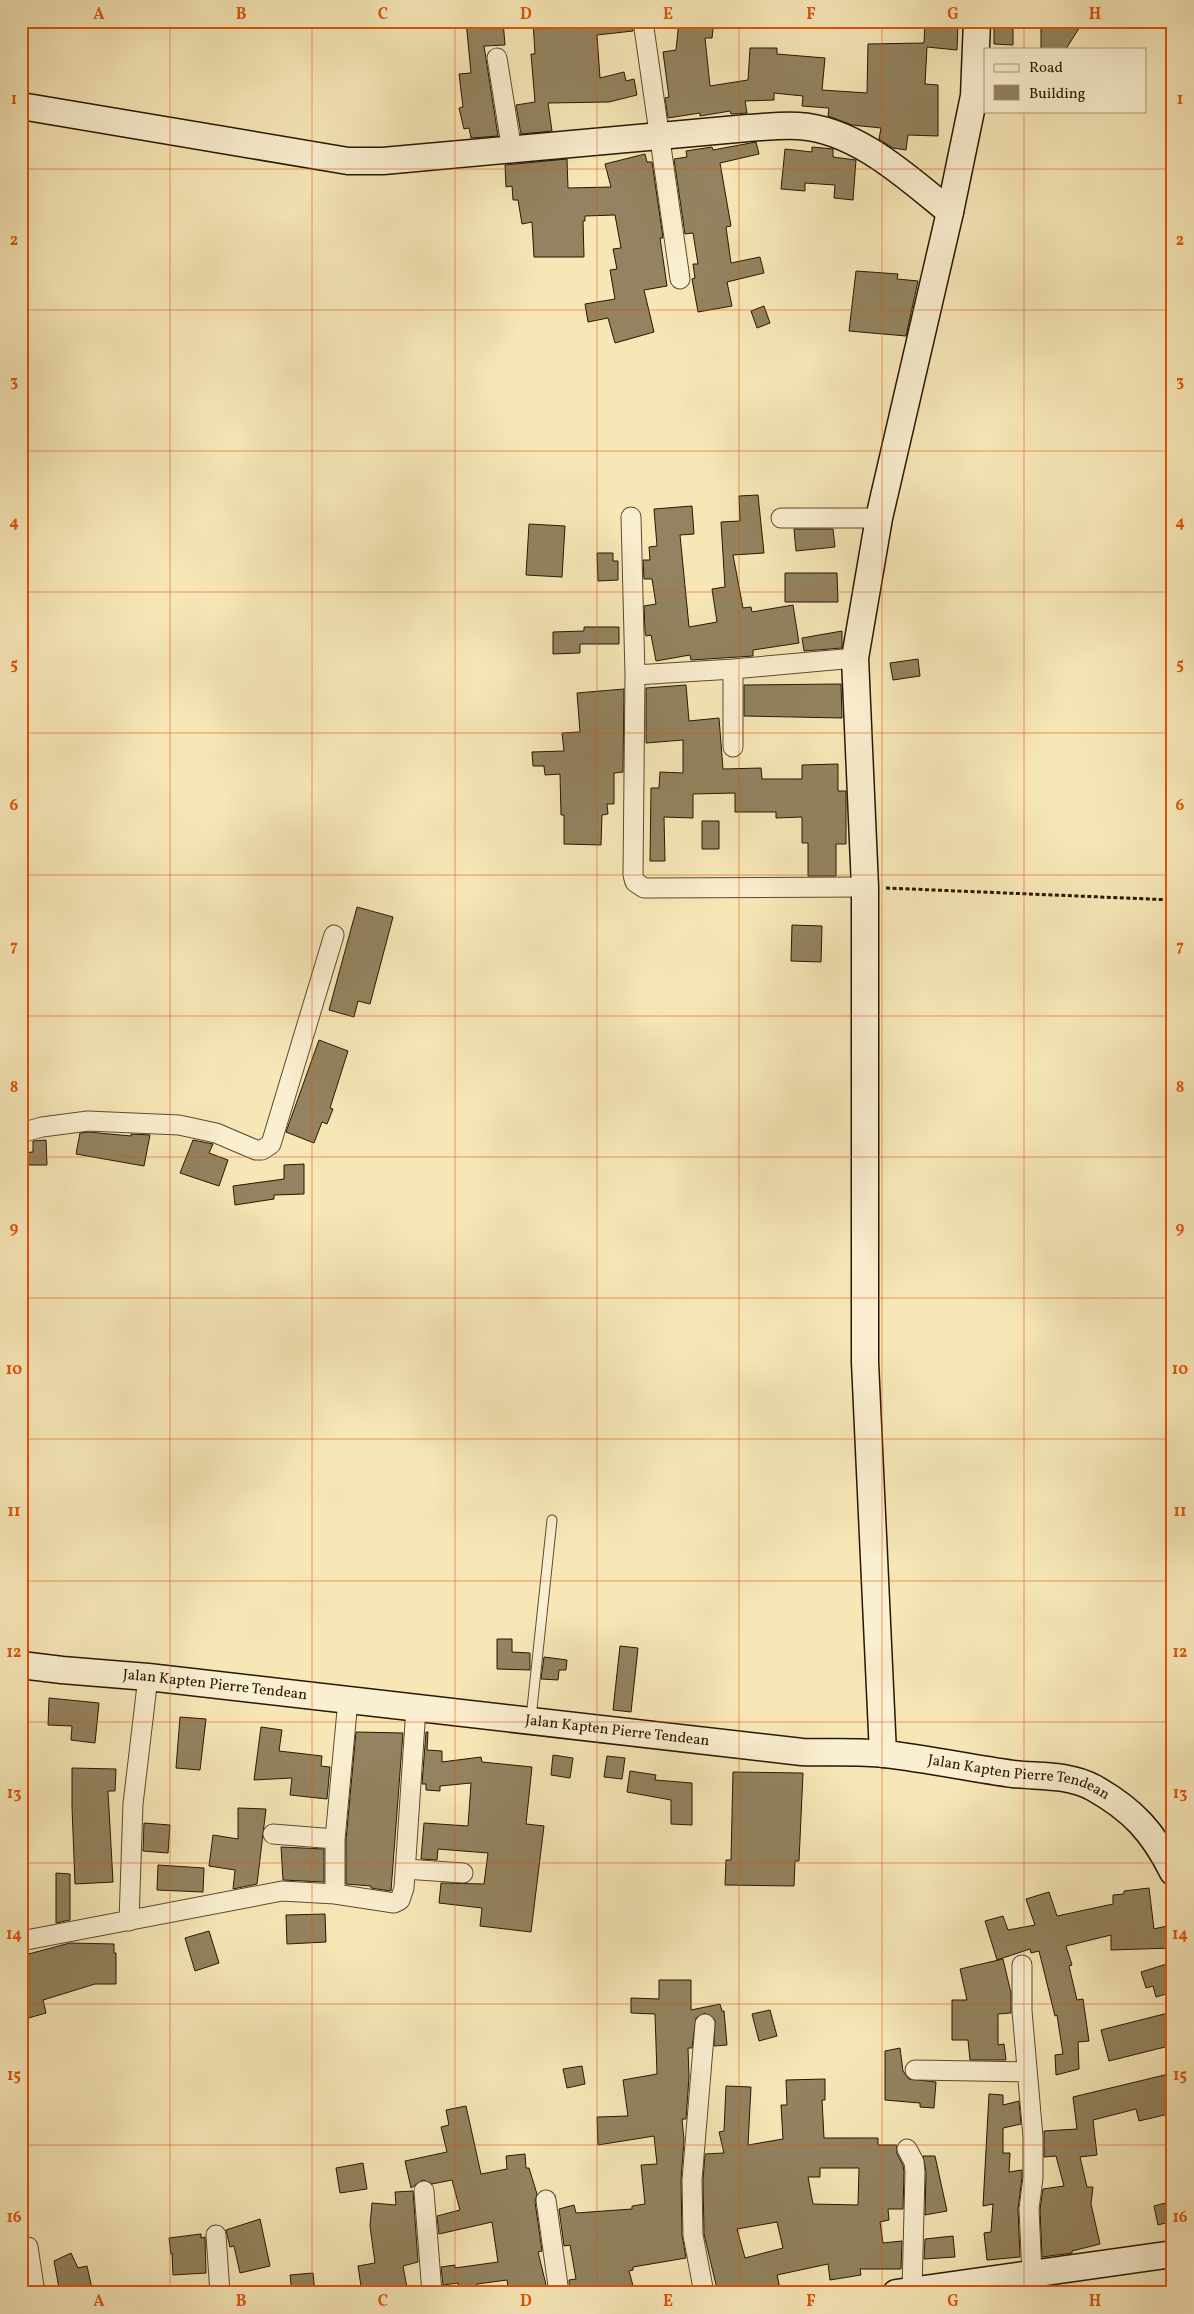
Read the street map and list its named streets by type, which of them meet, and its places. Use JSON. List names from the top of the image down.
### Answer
{
  "streets": {
    "street": ["Jalan Kapten Pierre Tendean"]
  },
  "legend": ["Road", "Building"],
  "grid": {
    "columns": [
      "A",
      "B",
      "C",
      "D",
      "E",
      "F",
      "G",
      "H"
    ],
    "rows": [
      "1",
      "2",
      "3",
      "4",
      "5",
      "6",
      "7",
      "8",
      "9",
      "10",
      "11",
      "12",
      "13",
      "14",
      "15",
      "16"
    ]
  }
}
